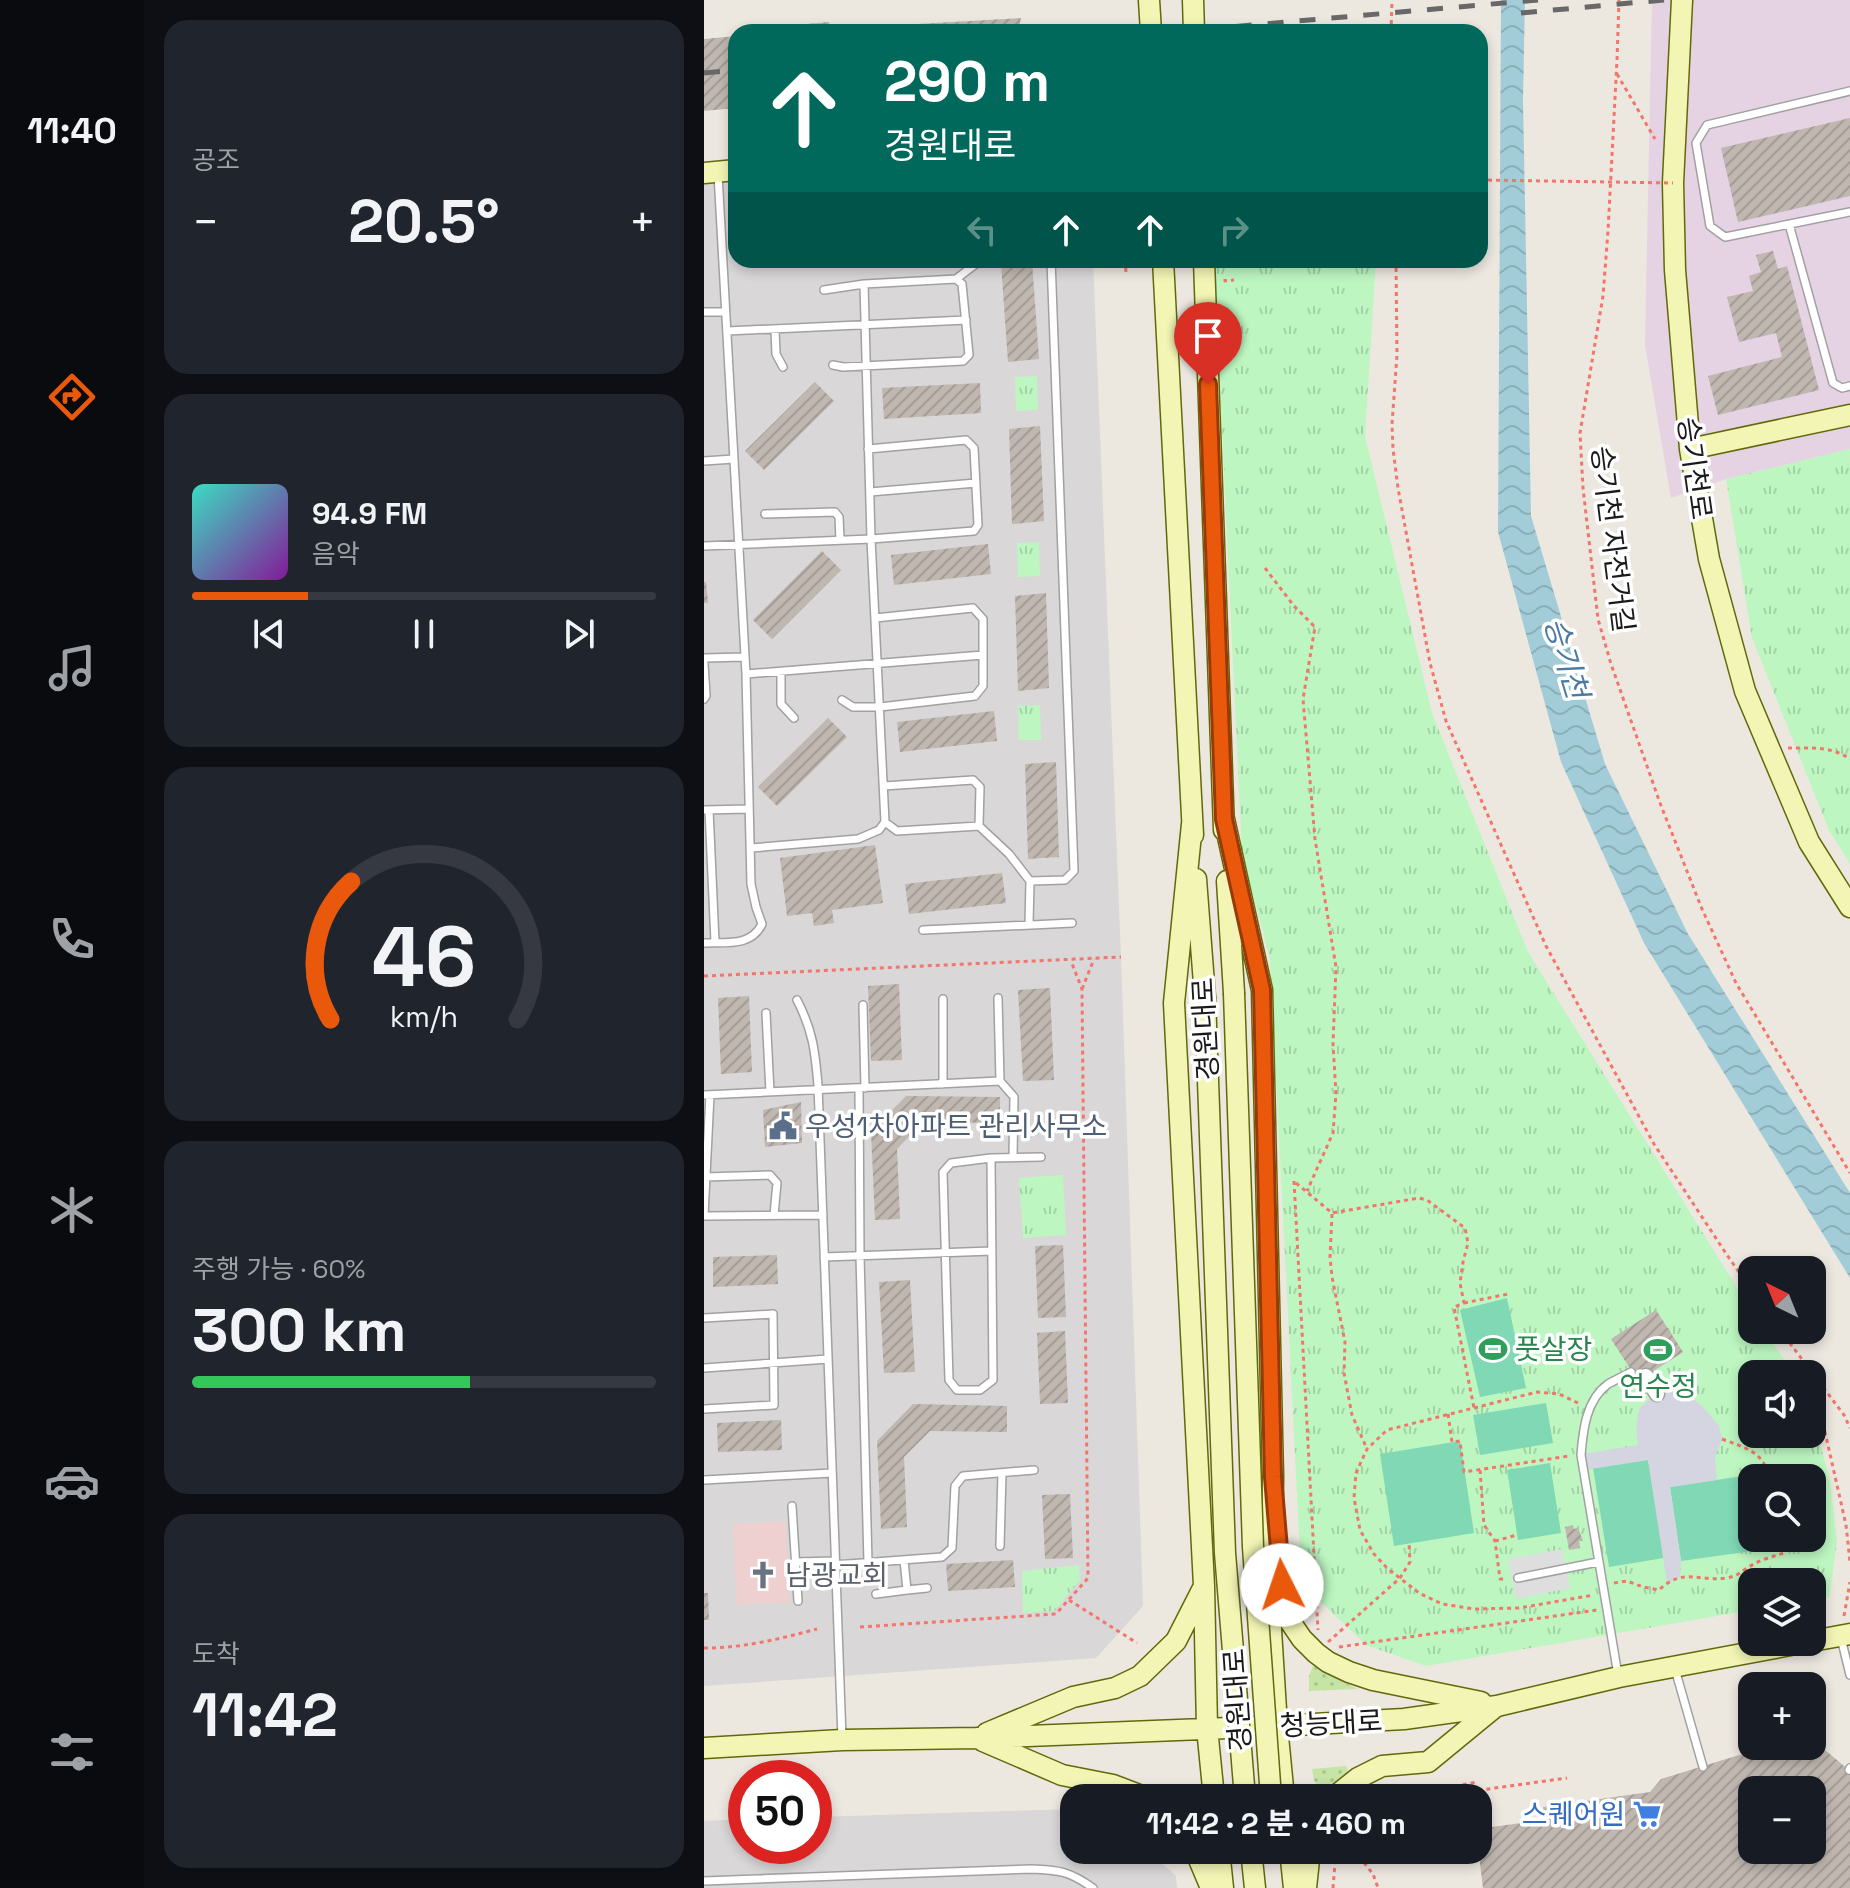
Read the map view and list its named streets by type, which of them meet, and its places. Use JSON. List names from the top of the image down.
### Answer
{
  "streets": {
    "main road": ["승기천로", "경원대로", "청능대로"],
    "path": ["승기천 자전거길"]
  },
  "water": ["승기천"],
  "places": {
    "public building": ["우성1차아파트 관리사무소"],
    "sports": ["풋살장", "연수정"],
    "church": ["남광교회"],
    "supermarket": ["스퀘어원"]
  },
  "north": "top left",
  "page": {
    "tabs": "11:40",
    "tile": [
      "공조",
      ["주행 가능 · 60%", "300 km"],
      ["도착", "11:42"]
    ],
    "turn": ["290 m", "경원대로"],
    "heat": ["−", "20.5°", "+"],
    "song": ["94.9 FM", "음악"],
    "map_buttons": ["+", "−"],
    "limit": "50",
    "trip": "11:42 · 2 분 · 460 m",
    "gauge": ["46", "km/h"]
  }
}
